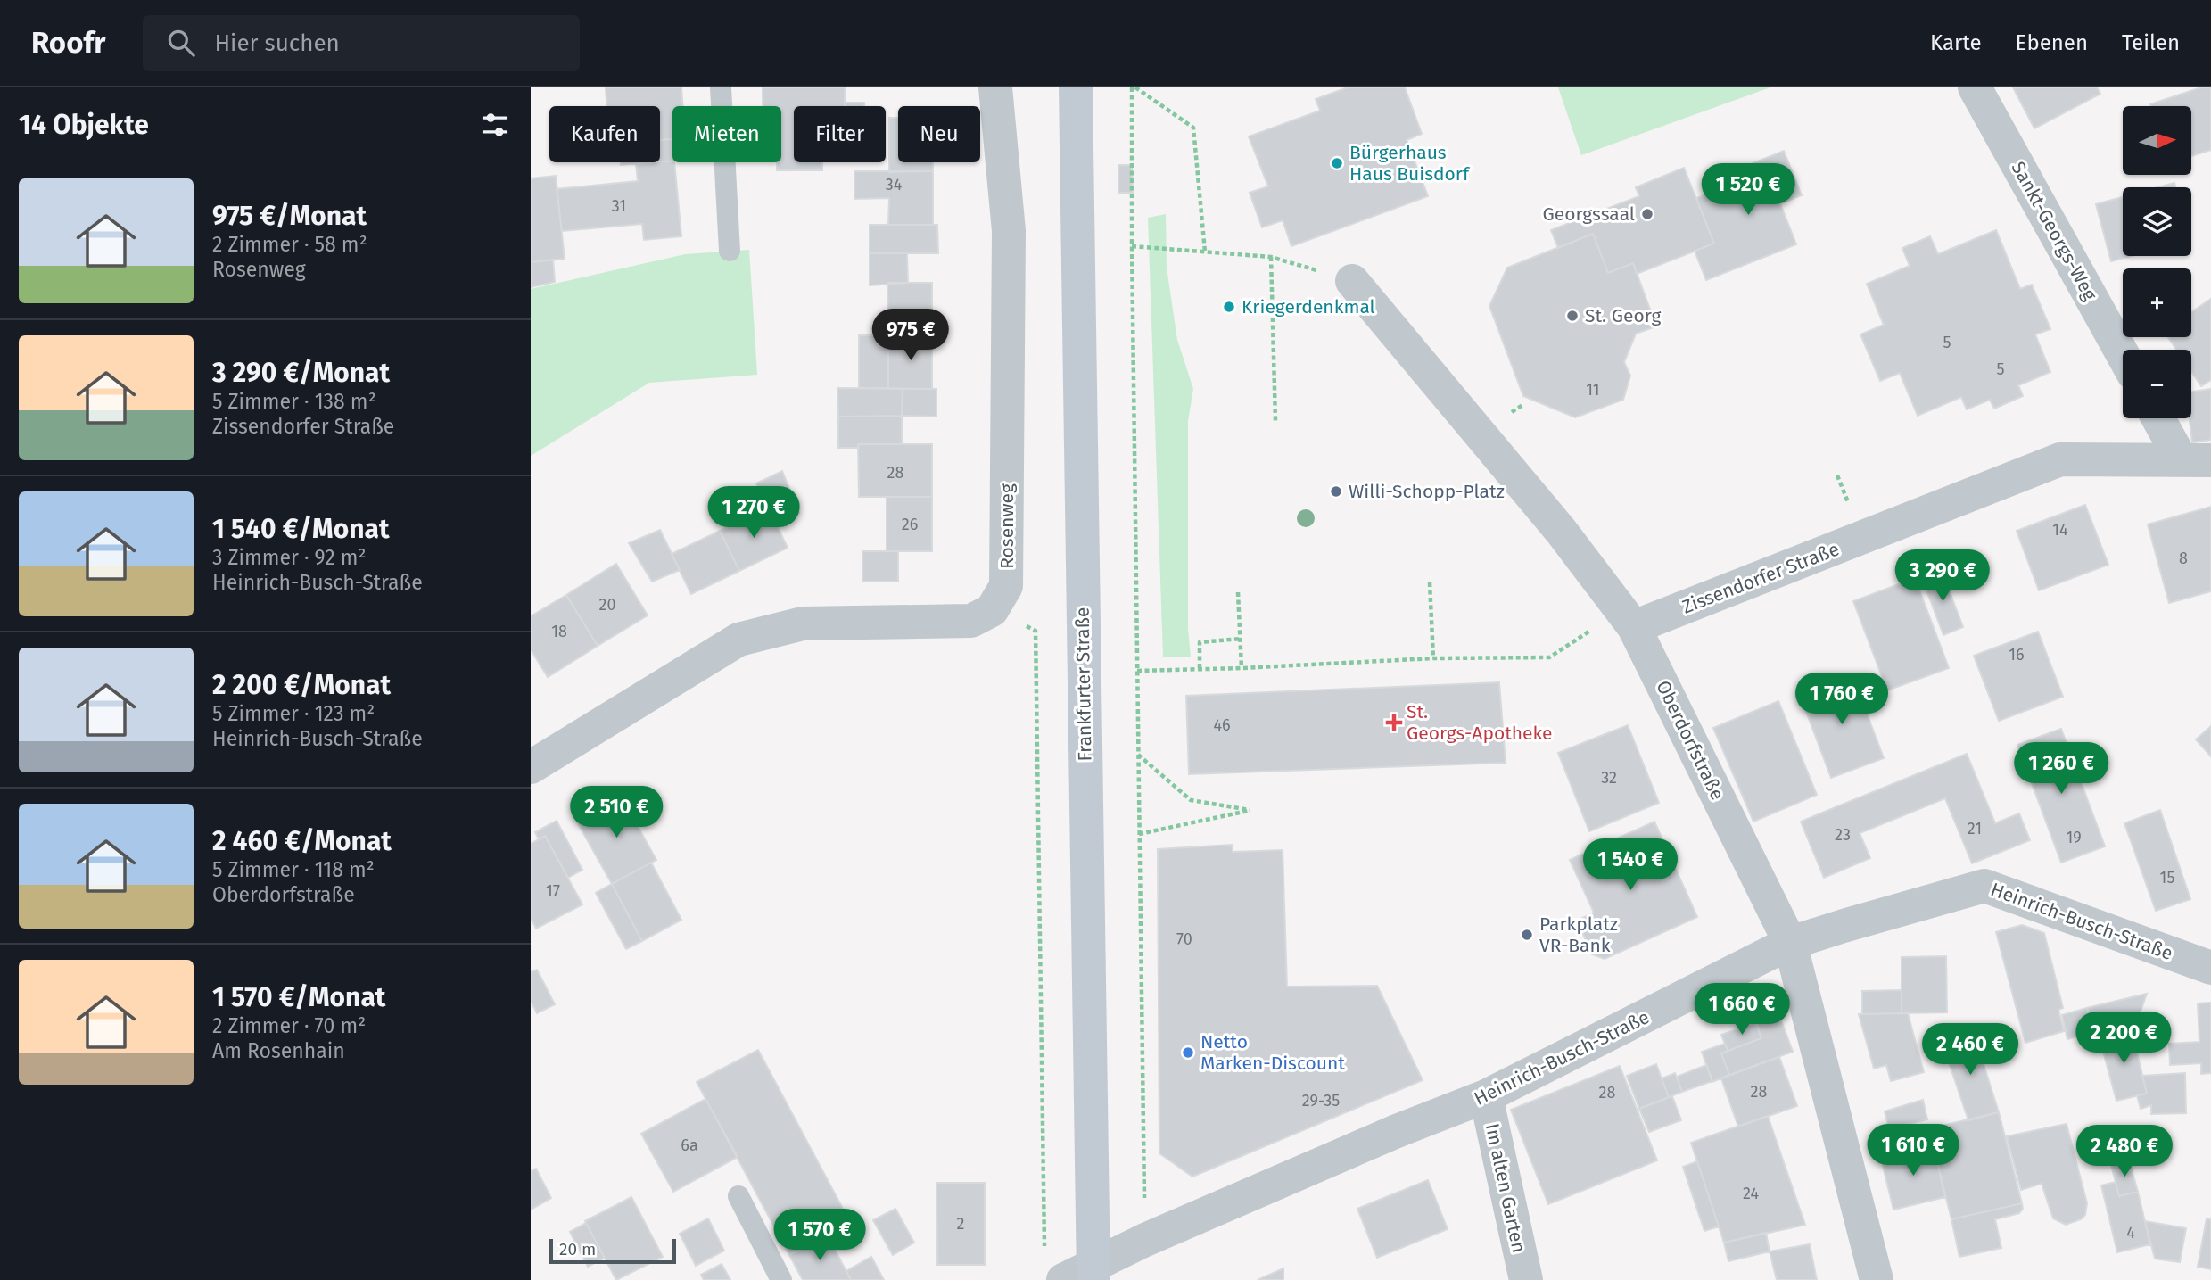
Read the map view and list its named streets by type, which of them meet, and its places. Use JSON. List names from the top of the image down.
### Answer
{
  "streets": {
    "main road": ["Frankfurter Straße"],
    "street": [
      "Sankt-Georgs-Weg",
      "Rosenweg",
      "Zissendorfer Straße",
      "Oberdorfstraße",
      "Heinrich-Busch-Straße",
      "Im alten Garten"
    ]
  },
  "crossings": [
    ["Zissendorfer Straße", "Oberdorfstraße"],
    ["Frankfurter Straße", "Heinrich-Busch-Straße"],
    ["Oberdorfstraße", "Heinrich-Busch-Straße"],
    ["Heinrich-Busch-Straße", "Im alten Garten"]
  ],
  "places": {
    "other": [
      "Bürgerhaus Haus Buisdorf",
      "Georgssaal",
      "Kriegerdenkmal",
      "St. Georg",
      "Willi-Schopp-Platz",
      "Parkplatz VR-Bank",
      "Netto Marken-Discount"
    ],
    "health": ["St. Georgs-Apotheke"]
  },
  "house_numbers": [
    "34",
    "31",
    "5",
    "5",
    "11",
    "28",
    "26",
    "14",
    "8",
    "20",
    "18",
    "16",
    "46",
    "32",
    "21",
    "23",
    "19",
    "15",
    "17",
    "70",
    "28",
    "28",
    "29-35",
    "6a",
    "24",
    "2",
    "4"
  ],
  "scale_bar": "20 m",
  "north": "right",
  "page": {
    "header": "Roofr",
    "search": "Hier suchen",
    "nav": ["Karte", "Ebenen", "Teilen"],
    "heading": "14 Objekte",
    "map_buttons": ["+", "−"],
    "chip": [
      "Kaufen",
      "Mieten",
      "Filter",
      "Neu"
    ],
    "list": [
      {
        "name": "975 €/Monat",
        "note": "2 Zimmer · 58 m² · Rosenweg"
      },
      {
        "name": "3 290 €/Monat",
        "note": "5 Zimmer · 138 m² · Zissendorfer Straße"
      },
      {
        "name": "1 540 €/Monat",
        "note": "3 Zimmer · 92 m² · Heinrich-Busch-Straße"
      },
      {
        "name": "2 200 €/Monat",
        "note": "5 Zimmer · 123 m² · Heinrich-Busch-Straße"
      },
      {
        "name": "2 460 €/Monat",
        "note": "5 Zimmer · 118 m² · Oberdorfstraße"
      },
      {
        "name": "1 570 €/Monat",
        "note": "2 Zimmer · 70 m² · Am Rosenhain"
      }
    ],
    "price": [
      "1 520 €",
      "975 €",
      "1 270 €",
      "3 290 €",
      "1 760 €",
      "1 260 €",
      "2 510 €",
      "1 540 €",
      "1 660 €",
      "2 200 €",
      "2 460 €",
      "1 610 €",
      "2 480 €",
      "1 570 €"
    ],
    "scale": "20 m"
  }
}
